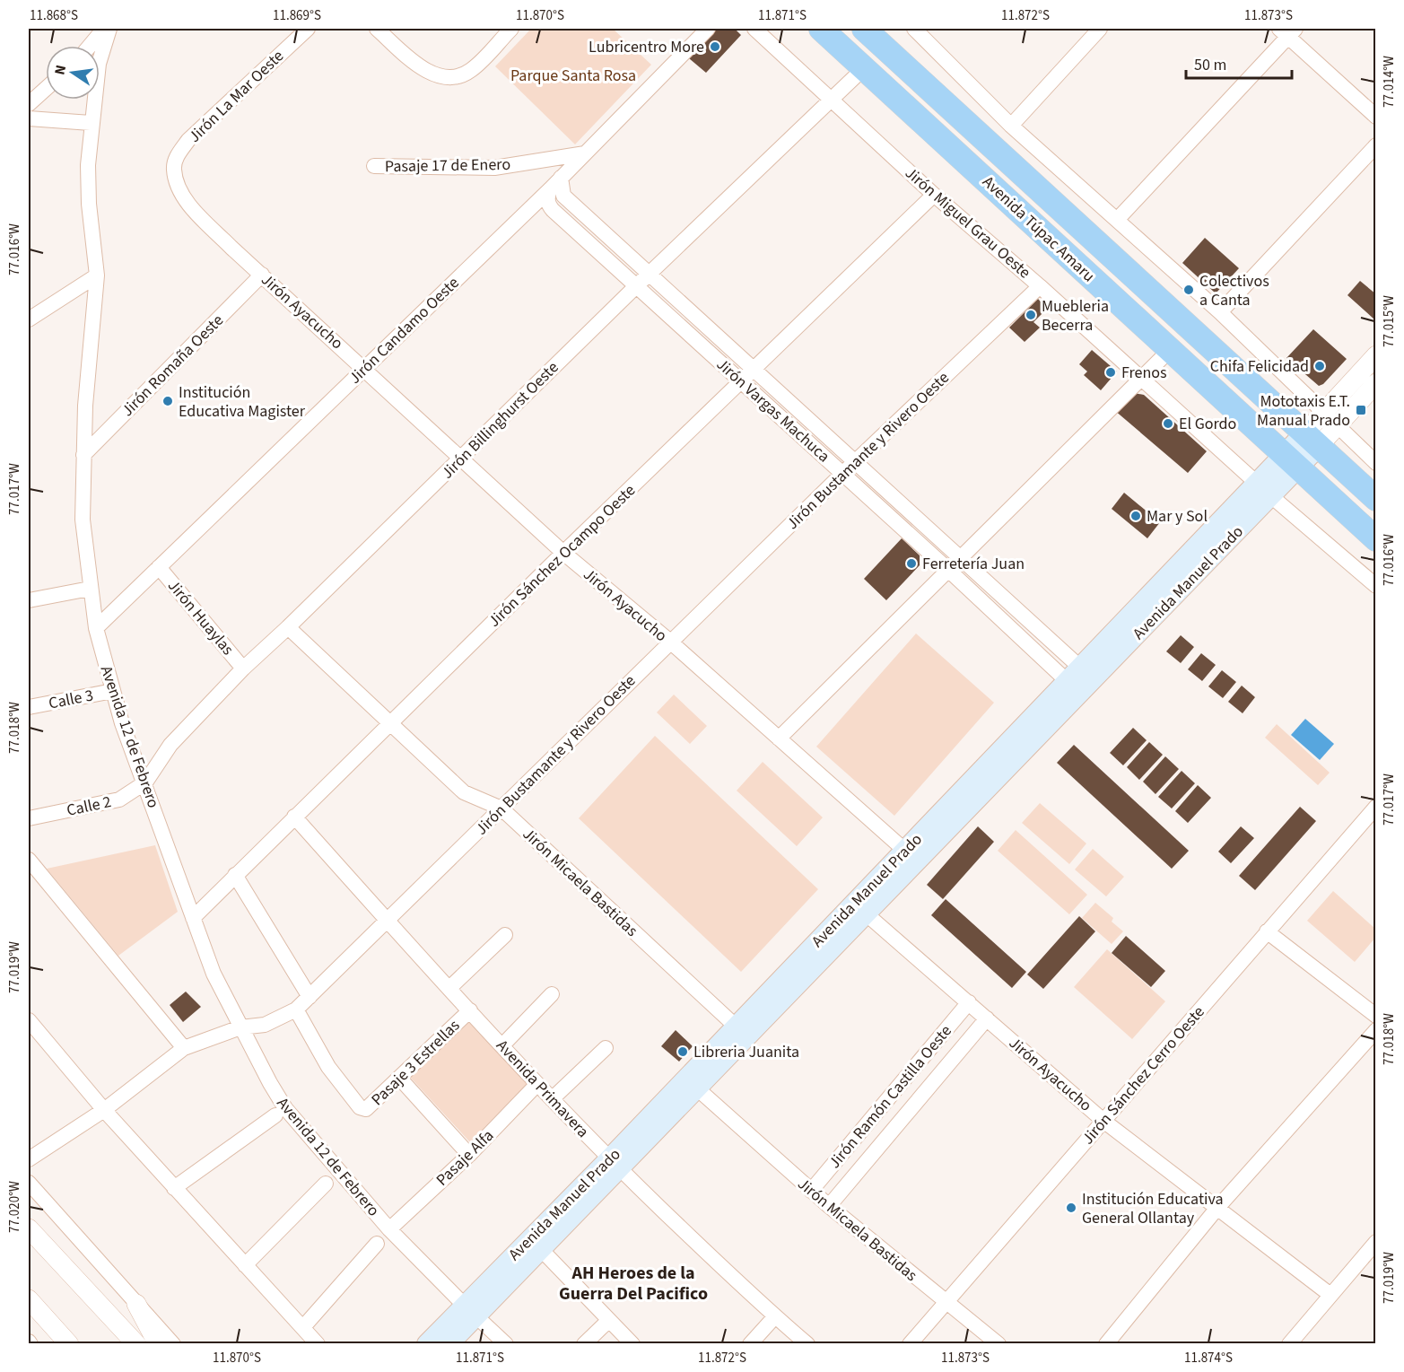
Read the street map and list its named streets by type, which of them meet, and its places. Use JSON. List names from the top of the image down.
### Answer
{
  "streets": {
    "highway": ["Avenida Túpac Amaru"],
    "main road": ["Avenida Manuel Prado"],
    "street": [
      "Jirón La Mar Oeste",
      "Pasaje 17 de Enero",
      "Jirón Miguel Grau Oeste",
      "Jirón Ayacucho",
      "Jirón Candamo Oeste",
      "Jirón Romaña Oeste",
      "Jirón Vargas Machuca",
      "Jirón Billinghurst Oeste",
      "Jirón Bustamante y Rivero Oeste",
      "Jirón Sánchez Ocampo Oeste",
      "Jirón Huaylas",
      "Calle 3",
      "Avenida 12 de Febrero",
      "Calle 2",
      "Jirón Micaela Bastidas",
      "Pasaje 3 Estrellas",
      "Jirón Sánchez Cerro Oeste",
      "Avenida Primavera",
      "Jirón Ramón Castilla Oeste",
      "Pasaje Alfa"
    ]
  },
  "crossings": [
    ["Jirón La Mar Oeste", "Jirón Ayacucho"],
    ["Pasaje 17 de Enero", "Jirón Candamo Oeste"],
    ["Jirón Miguel Grau Oeste", "Jirón Billinghurst Oeste"],
    ["Jirón Miguel Grau Oeste", "Jirón Bustamante y Rivero Oeste"],
    ["Jirón Miguel Grau Oeste", "Jirón Sánchez Ocampo Oeste"],
    ["Jirón Miguel Grau Oeste", "Avenida Manuel Prado"],
    ["Avenida Túpac Amaru", "Jirón Billinghurst Oeste"],
    ["Avenida Túpac Amaru", "Avenida Manuel Prado"],
    ["Jirón Ayacucho", "Jirón Candamo Oeste"],
    ["Jirón Ayacucho", "Jirón Romaña Oeste"],
    ["Jirón Ayacucho", "Jirón Billinghurst Oeste"],
    ["Jirón Ayacucho", "Jirón Bustamante y Rivero Oeste"],
    ["Jirón Ayacucho", "Jirón Sánchez Ocampo Oeste"],
    ["Jirón Ayacucho", "Avenida Manuel Prado"],
    ["Jirón Ayacucho", "Jirón Sánchez Cerro Oeste"],
    ["Jirón Ayacucho", "Jirón Ramón Castilla Oeste"],
    ["Jirón Candamo Oeste", "Jirón Vargas Machuca"],
    ["Jirón Candamo Oeste", "Jirón Huaylas"],
    ["Jirón Candamo Oeste", "Avenida 12 de Febrero"],
    ["Jirón Romaña Oeste", "Avenida 12 de Febrero"],
    ["Jirón Vargas Machuca", "Jirón Billinghurst Oeste"],
    ["Jirón Vargas Machuca", "Jirón Bustamante y Rivero Oeste"],
    ["Jirón Vargas Machuca", "Jirón Sánchez Ocampo Oeste"],
    ["Jirón Vargas Machuca", "Avenida Manuel Prado"],
    ["Jirón Billinghurst Oeste", "Jirón Huaylas"],
    ["Jirón Billinghurst Oeste", "Avenida 12 de Febrero"],
    ["Jirón Billinghurst Oeste", "Calle 2"],
    ["Jirón Billinghurst Oeste", "Jirón Micaela Bastidas"],
    ["Jirón Bustamante y Rivero Oeste", "Avenida 12 de Febrero"],
    ["Jirón Bustamante y Rivero Oeste", "Jirón Micaela Bastidas"],
    ["Jirón Bustamante y Rivero Oeste", "Pasaje 3 Estrellas"],
    ["Jirón Bustamante y Rivero Oeste", "Avenida Primavera"],
    ["Jirón Sánchez Ocampo Oeste", "Avenida 12 de Febrero"],
    ["Jirón Sánchez Ocampo Oeste", "Jirón Micaela Bastidas"],
    ["Jirón Sánchez Ocampo Oeste", "Avenida Primavera"],
    ["Avenida Manuel Prado", "Avenida 12 de Febrero"],
    ["Avenida Manuel Prado", "Jirón Micaela Bastidas"],
    ["Avenida Manuel Prado", "Avenida Primavera"],
    ["Calle 3", "Avenida 12 de Febrero"],
    ["Avenida 12 de Febrero", "Calle 2"],
    ["Avenida 12 de Febrero", "Pasaje Alfa"],
    ["Jirón Micaela Bastidas", "Jirón Sánchez Cerro Oeste"],
    ["Jirón Micaela Bastidas", "Jirón Ramón Castilla Oeste"],
    ["Pasaje 3 Estrellas", "Avenida Primavera"],
    ["Avenida Primavera", "Pasaje Alfa"]
  ],
  "districts": ["AH Heroes de la Guerra Del Pacifico"],
  "parks": ["Parque Santa Rosa"],
  "places": {
    "other": [
      "Lubricentro More",
      "Colectivos a Canta",
      "Muebleria Becerra",
      "Chifa Felicidad",
      "Frenos",
      "Institución Educativa Magister",
      "El Gordo",
      "Mar y Sol",
      "Ferretería Juan",
      "Libreria Juanita",
      "Institución Educativa General Ollantay"
    ],
    "transit": ["Mototaxis E.T. Manual Prado"]
  },
  "scale_bar": "50 m",
  "north": "left",
  "coordinates": [
    "11.868°S",
    "11.869°S",
    "11.870°S",
    "11.871°S",
    "11.872°S",
    "11.873°S",
    "77.014°W",
    "77.016°W",
    "77.015°W",
    "77.017°W",
    "77.018°W",
    "77.019°W",
    "77.020°W",
    "11.874°S"
  ]
}
